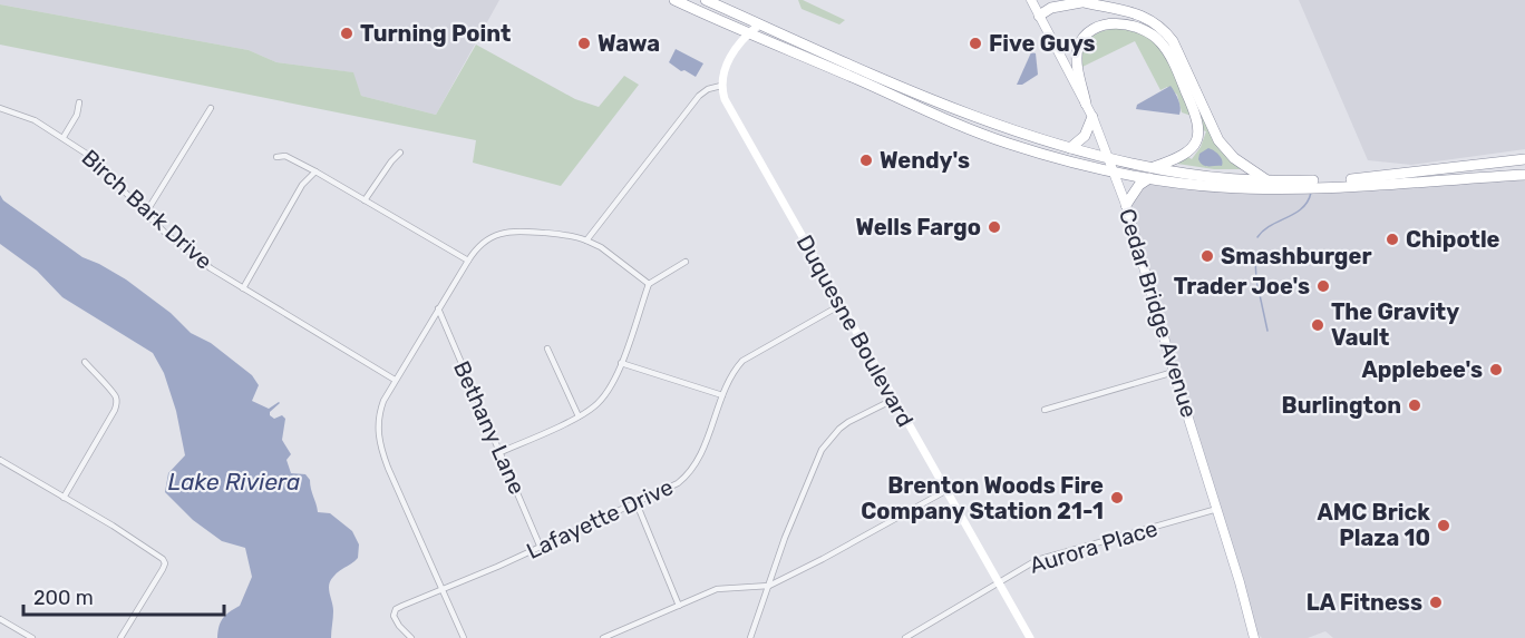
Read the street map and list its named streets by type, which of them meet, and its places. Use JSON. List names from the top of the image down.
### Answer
{
  "streets": {
    "main road": ["Cedar Bridge Avenue"],
    "street": [
      "Birch Bark Drive",
      "Duquesne Boulevard",
      "Bethany Lane",
      "Lafayette Drive",
      "Aurora Place"
    ]
  },
  "crossings": [
    ["Cedar Bridge Avenue", "Aurora Place"],
    ["Duquesne Boulevard", "Lafayette Drive"],
    ["Duquesne Boulevard", "Aurora Place"],
    ["Bethany Lane", "Lafayette Drive"]
  ],
  "water": ["Lake Riviera"],
  "places": [
    "Turning Point",
    "Wawa",
    "Five Guys",
    "Wendy's",
    "Wells Fargo",
    "Chipotle",
    "Smashburger",
    "Trader Joe's",
    "The Gravity Vault",
    "Applebee's",
    "Burlington",
    "Brenton Woods Fire Company Station 21-1",
    "AMC Brick Plaza 10",
    "LA Fitness"
  ],
  "scale_bar": "200 m"
}
